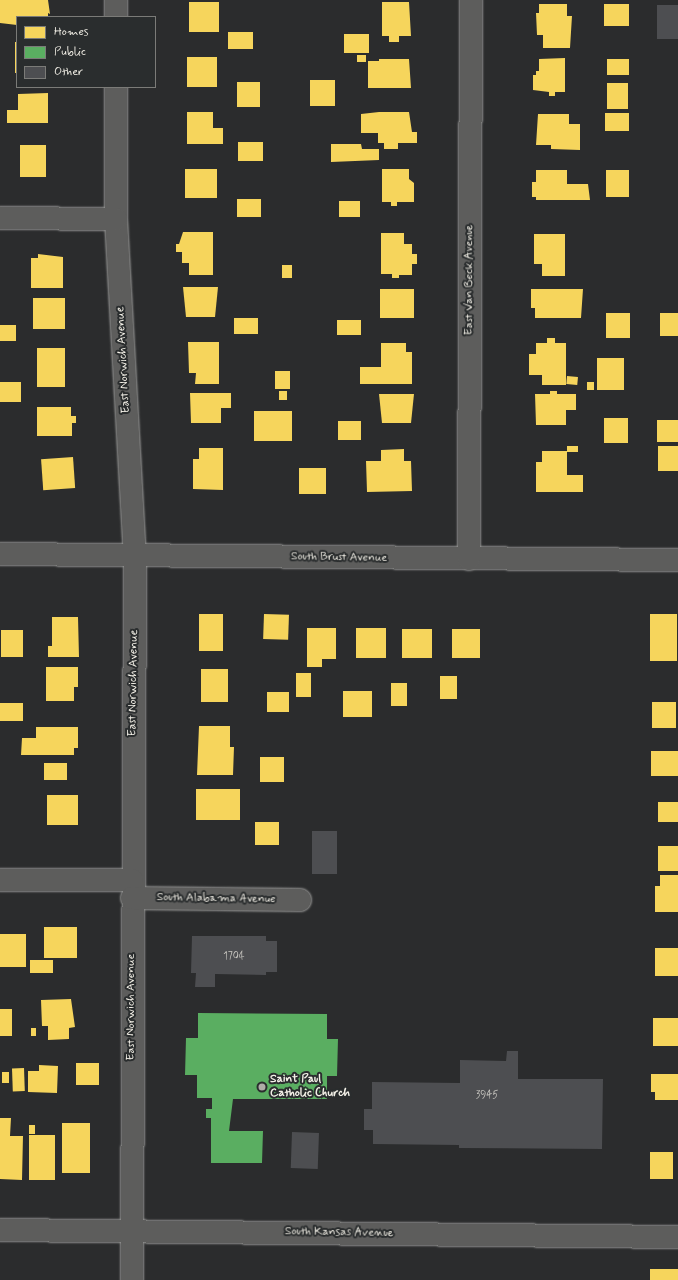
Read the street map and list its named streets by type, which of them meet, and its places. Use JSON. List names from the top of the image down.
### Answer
{
  "streets": {
    "street": [
      "East Van Beck Avenue",
      "East Norwich Avenue",
      "South Brust Avenue",
      "South Alabama Avenue",
      "South Kansas Avenue"
    ]
  },
  "crossings": [
    ["East Van Beck Avenue", "South Brust Avenue"],
    ["East Norwich Avenue", "South Brust Avenue"],
    ["East Norwich Avenue", "South Alabama Avenue"],
    ["East Norwich Avenue", "South Kansas Avenue"]
  ],
  "places": ["Saint Paul Catholic Church"],
  "house_numbers": ["1704", "3945"],
  "legend": ["Homes", "Public", "Other"]
}
